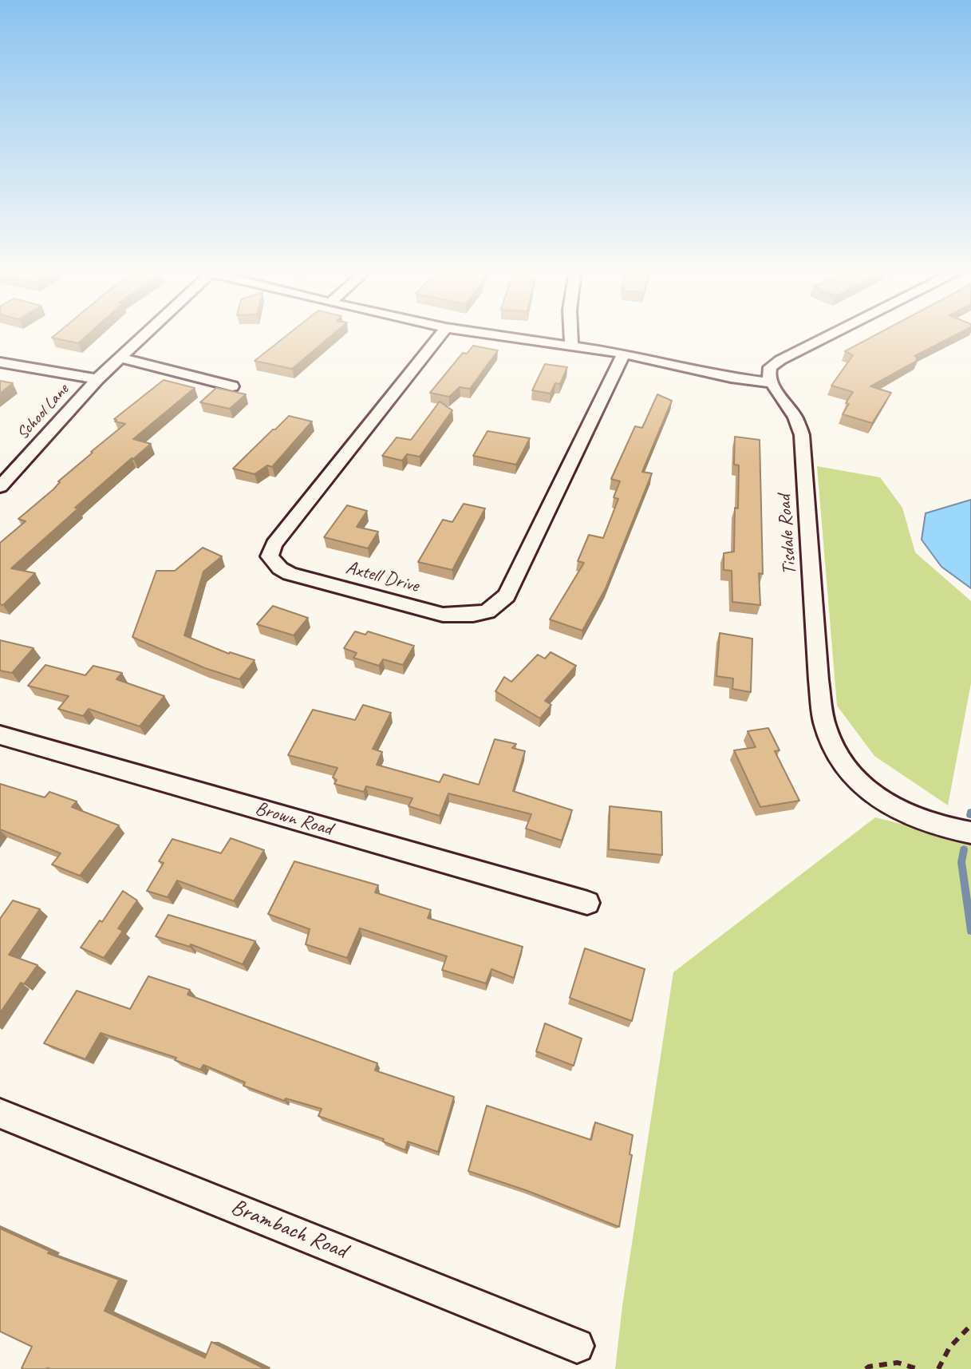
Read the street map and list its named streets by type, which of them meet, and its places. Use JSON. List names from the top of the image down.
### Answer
{
  "streets": {
    "street": [
      "School Lane",
      "Tisdale Road",
      "Axtell Drive",
      "Brown Road",
      "Brambach Road"
    ]
  }
}
